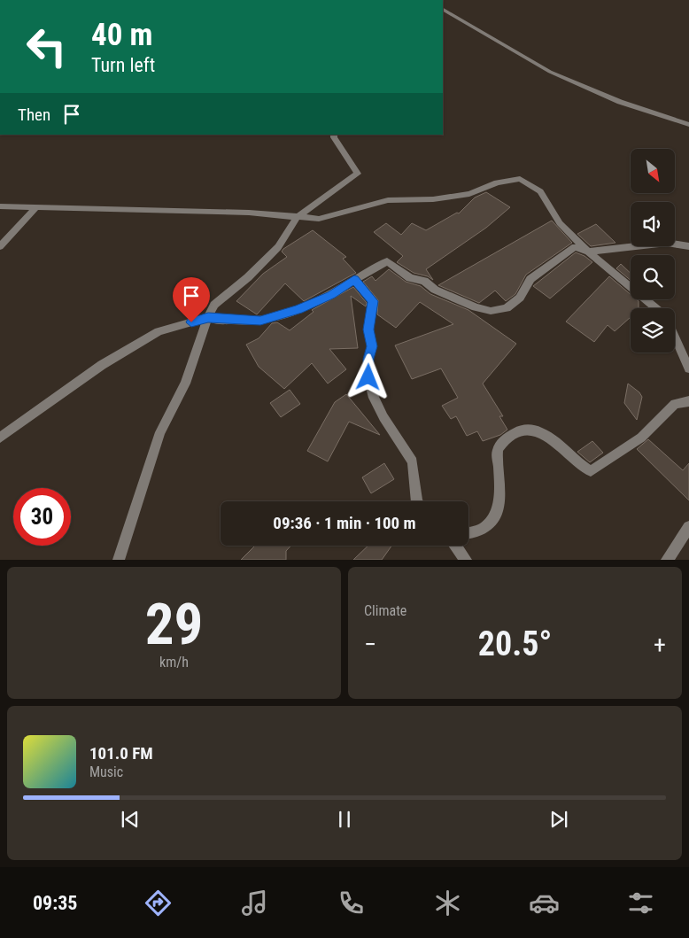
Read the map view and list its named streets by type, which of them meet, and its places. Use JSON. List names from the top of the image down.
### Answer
{
  "north": "bottom right",
  "page": {
    "turn": ["40 m", "Turn left"],
    "then": "Then",
    "limit": "30",
    "trip": "09:36 · 1 min · 100 m",
    "tile": [
      ["29", "km/h"],
      "Climate"
    ],
    "heat": ["−", "20.5°", "+"],
    "song": ["101.0 FM", "Music"],
    "tabs": "09:35"
  }
}
